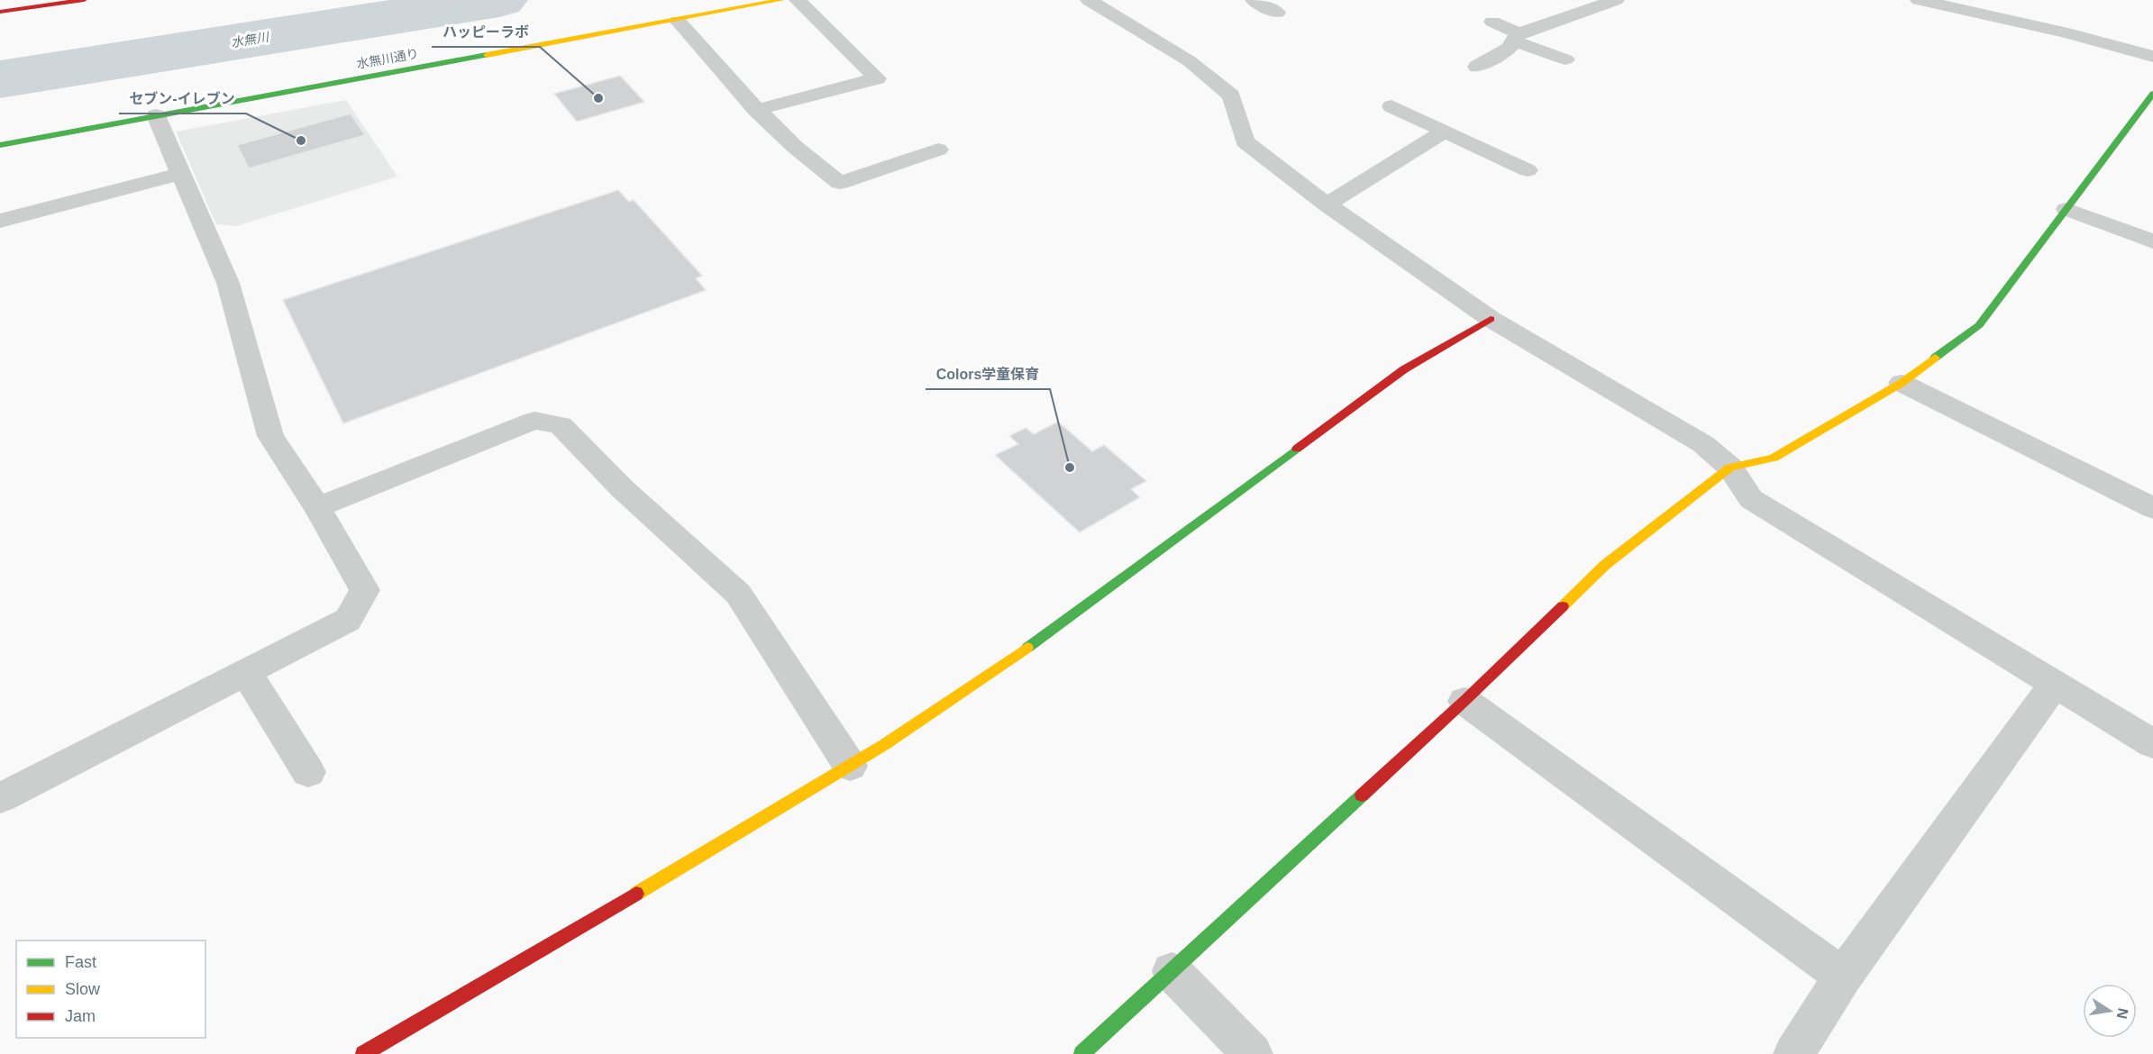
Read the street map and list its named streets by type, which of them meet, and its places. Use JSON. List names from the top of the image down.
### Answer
{
  "streets": {
    "street": ["水無川通り"]
  },
  "water": ["水無川"],
  "places": ["ハッピーラボ", "セブン-イレブン", "Colors学童保育"],
  "legend": ["Fast", "Slow", "Jam"],
  "north": "right"
}
